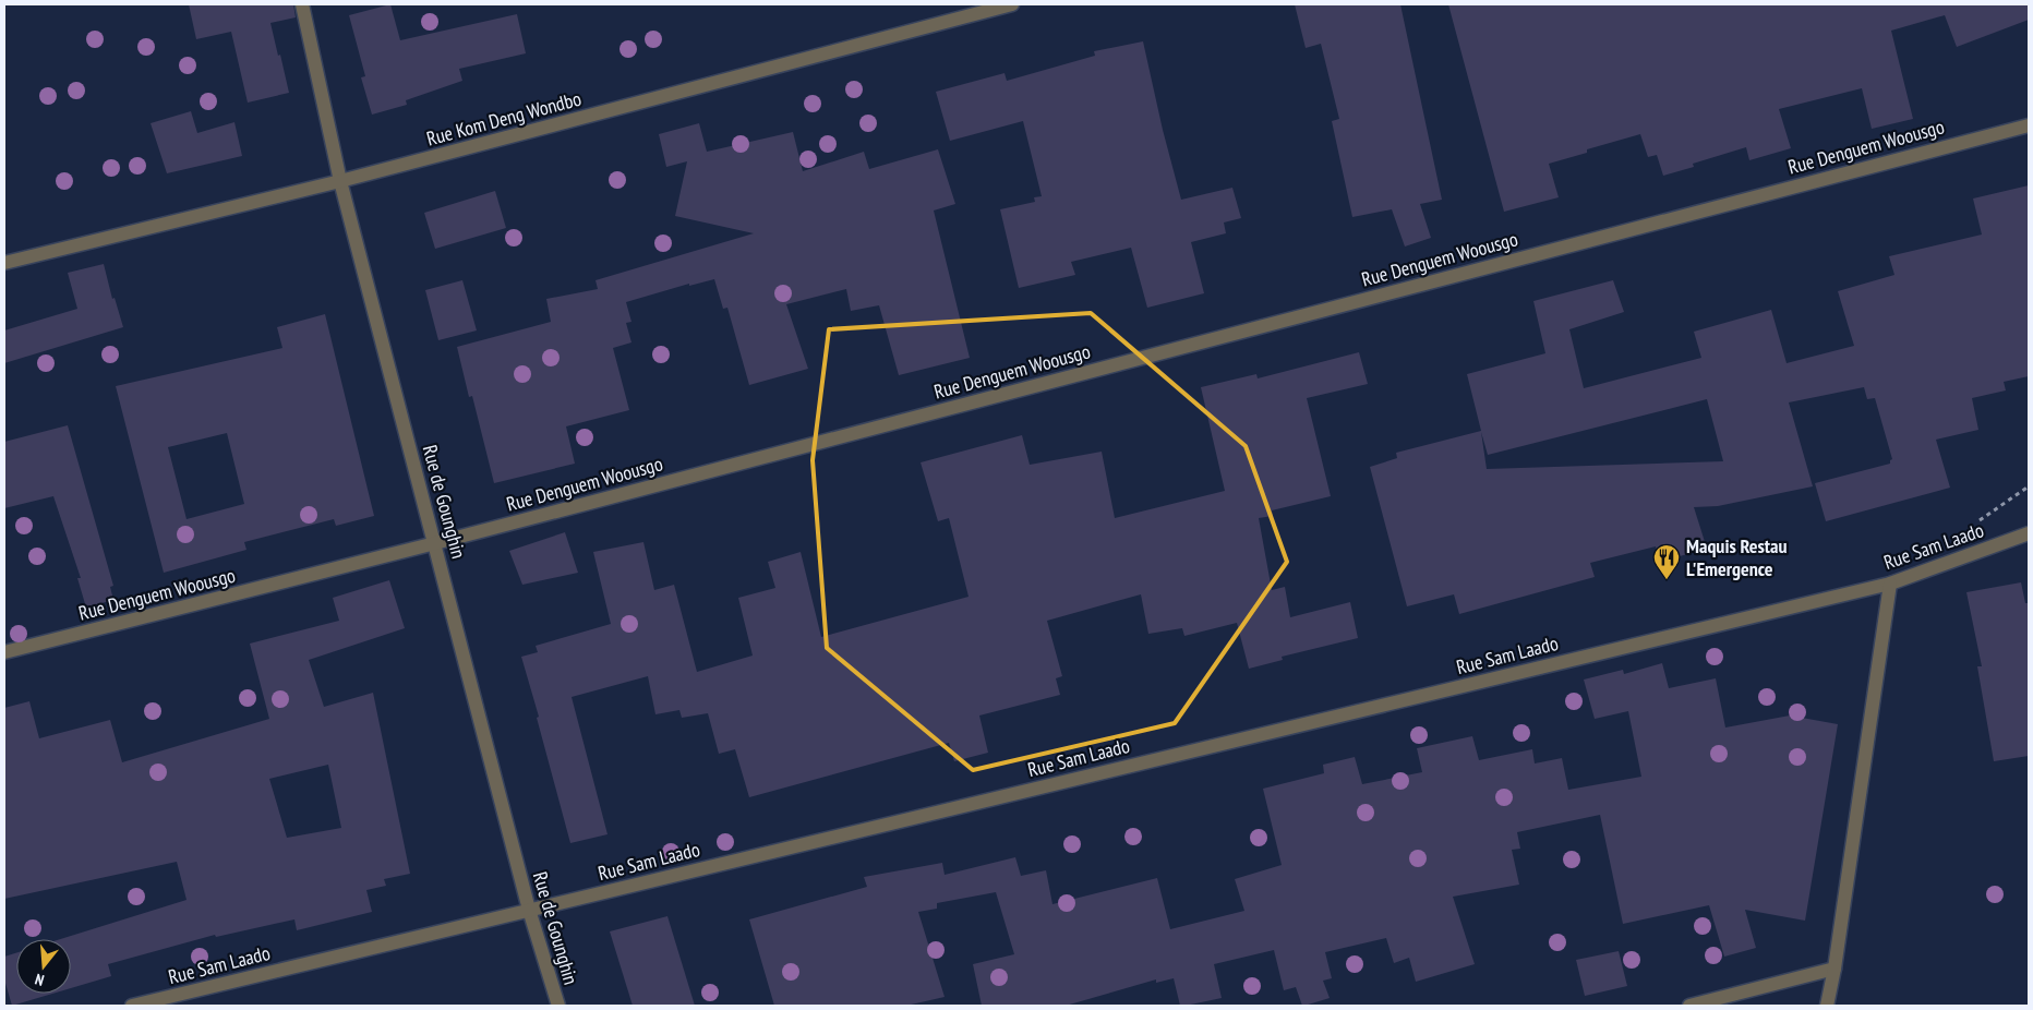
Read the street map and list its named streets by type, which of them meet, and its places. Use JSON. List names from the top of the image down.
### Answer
{
  "streets": {
    "street": [
      "Rue Kom Deng Wondbo",
      "Rue Denguem Woousgo",
      "Rue de Gounghin",
      "Rue Sam Laado"
    ]
  },
  "crossings": [
    ["Rue Kom Deng Wondbo", "Rue de Gounghin"],
    ["Rue Denguem Woousgo", "Rue de Gounghin"],
    ["Rue de Gounghin", "Rue Sam Laado"]
  ],
  "places": {
    "restaurant": ["Maquis Restau L'Emergence"]
  },
  "north": "bottom"
}
